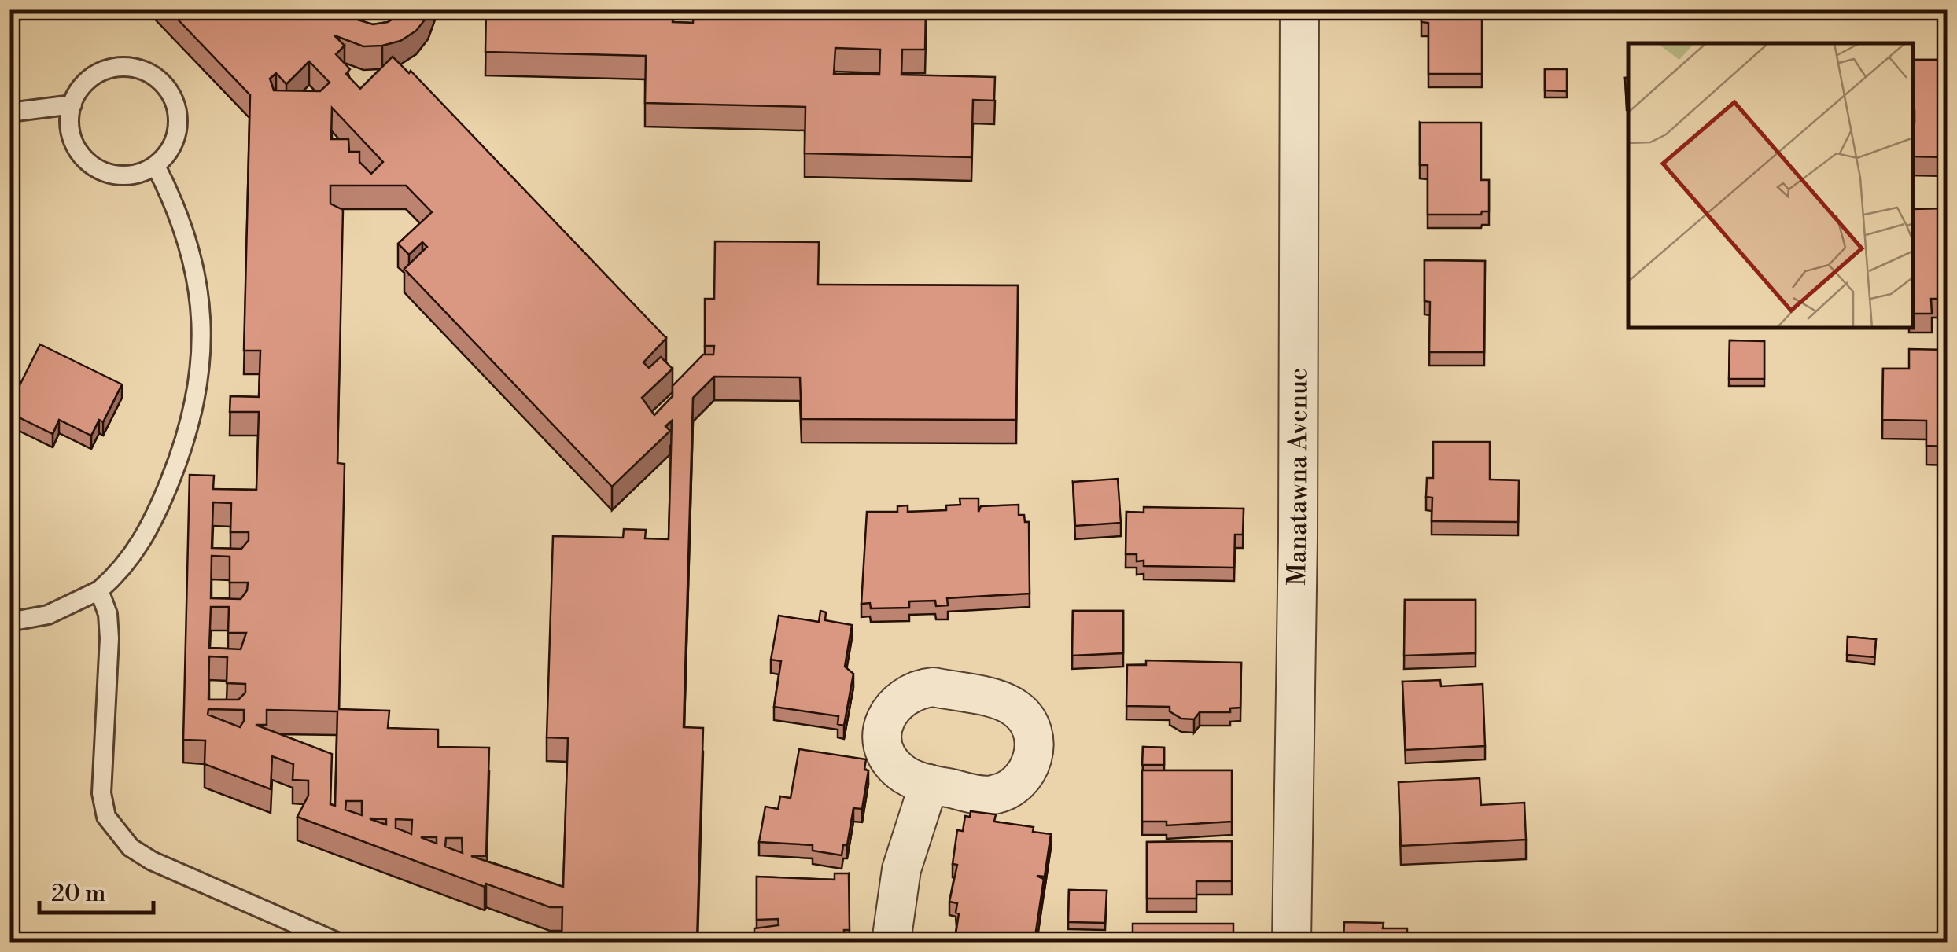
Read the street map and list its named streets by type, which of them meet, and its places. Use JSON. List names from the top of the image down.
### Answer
{
  "streets": {
    "street": ["Manatawna Avenue"]
  },
  "scale_bar": "20 m"
}
